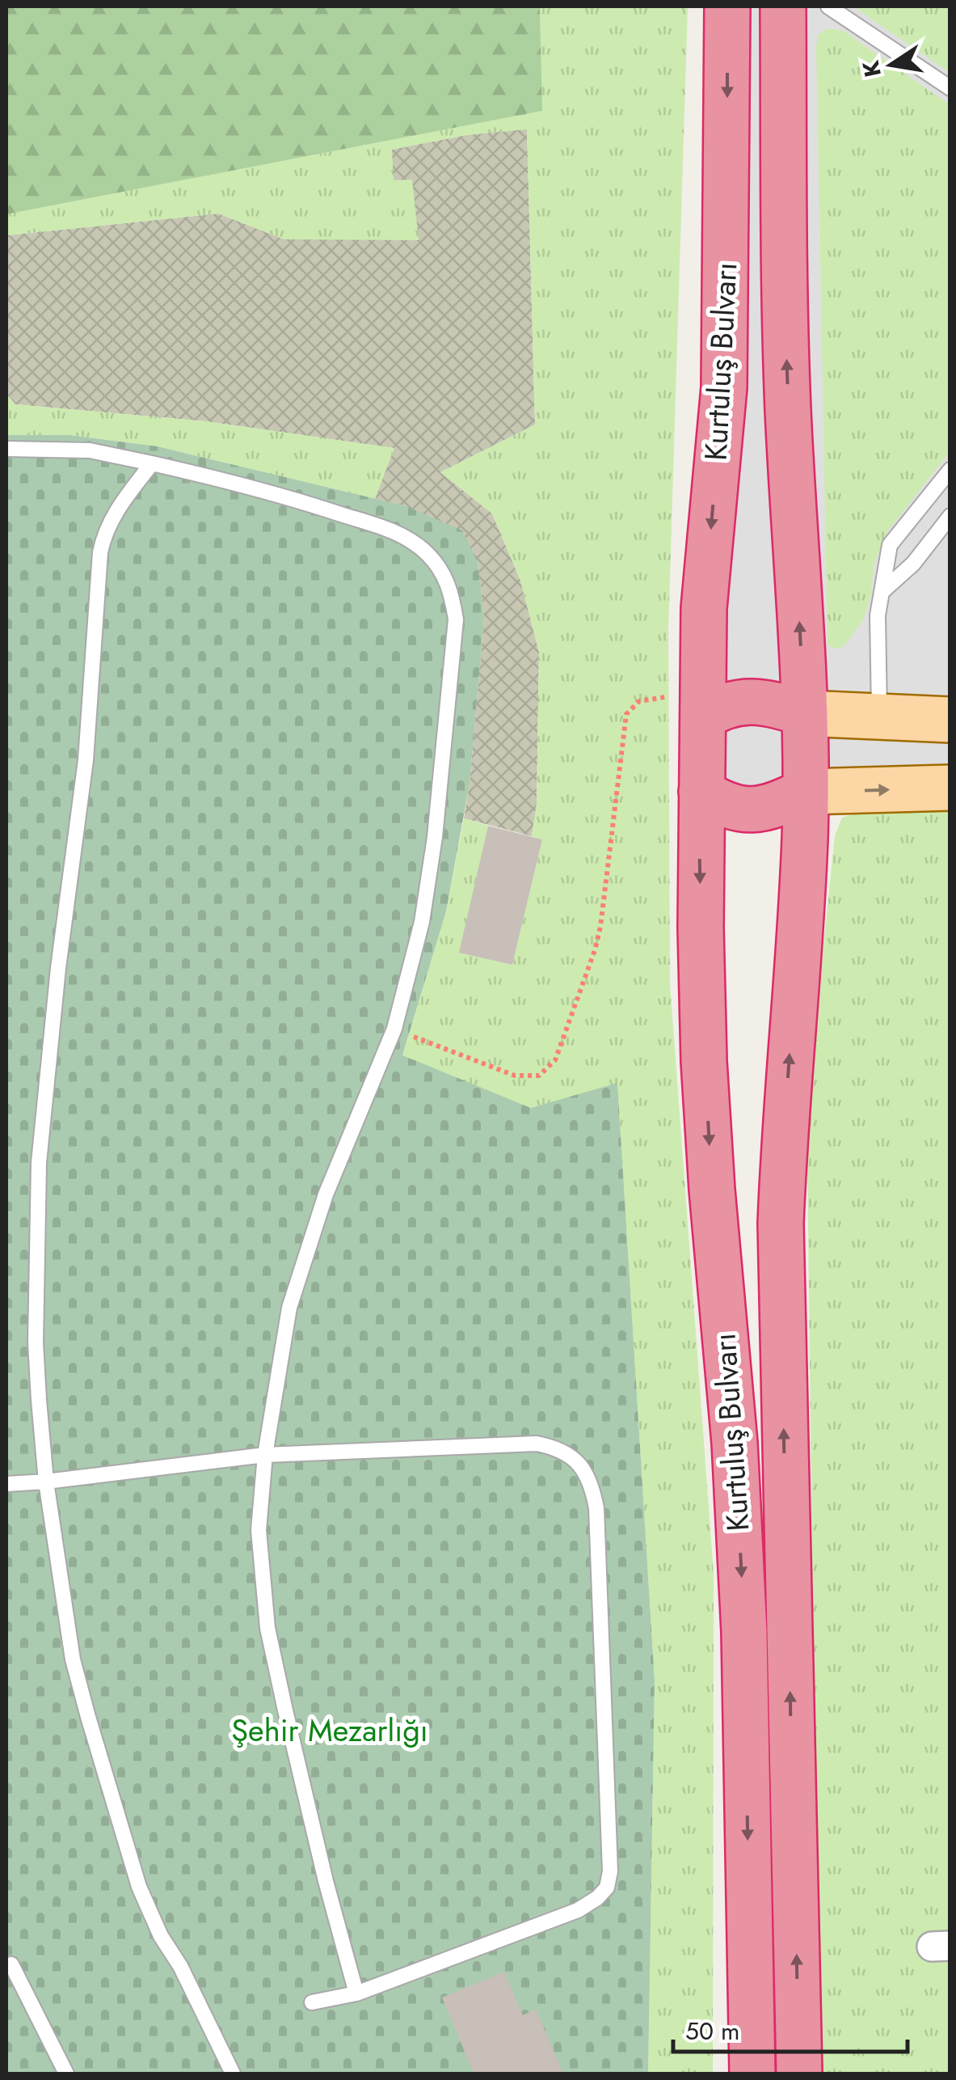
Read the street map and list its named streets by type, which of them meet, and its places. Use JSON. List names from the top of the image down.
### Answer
{
  "streets": {
    "highway": ["Kurtuluş Bulvarı"]
  },
  "parks": ["Şehir Mezarlığı"],
  "scale_bar": "50 m",
  "north": "left"
}
